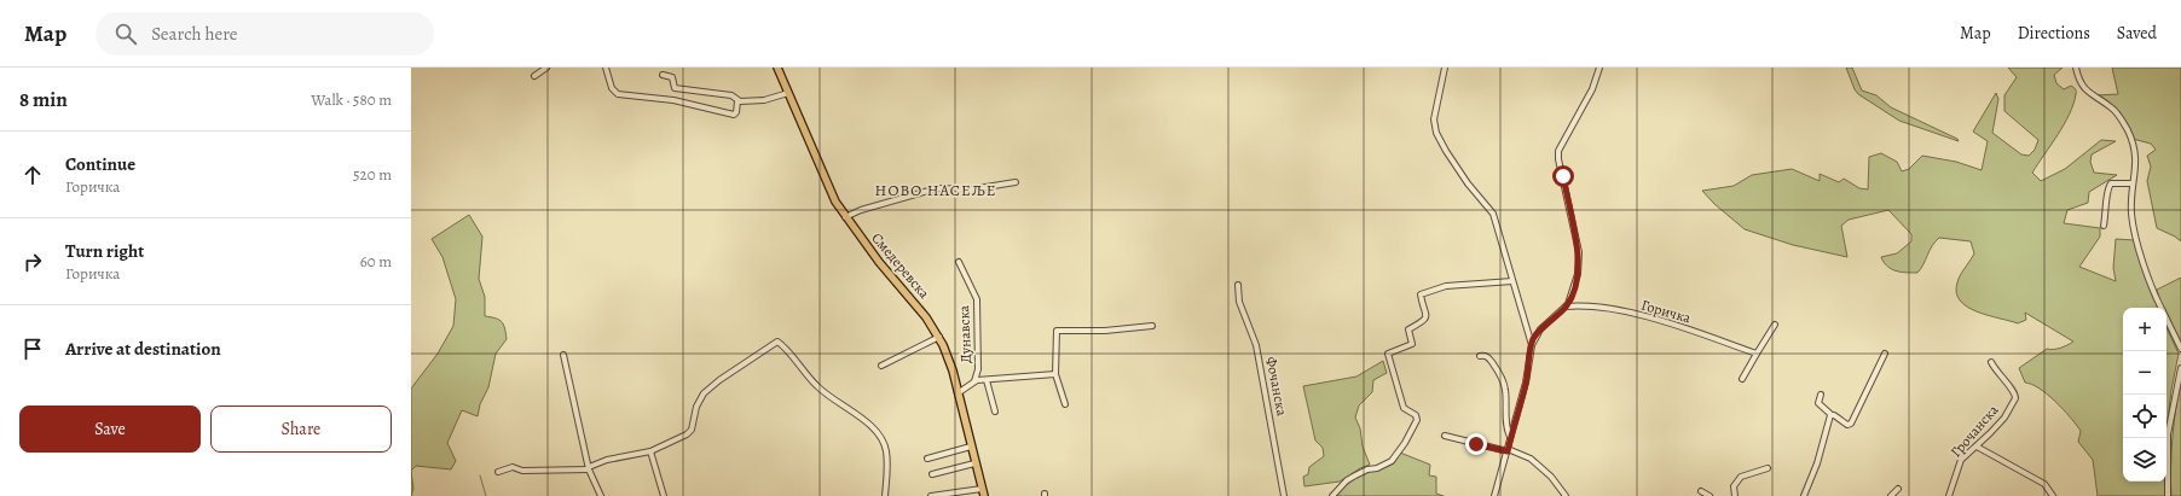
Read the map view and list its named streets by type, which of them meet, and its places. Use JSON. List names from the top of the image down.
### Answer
{
  "streets": {
    "main road": ["Смедеревска"],
    "street": [
      "Горичка",
      "Дунавска",
      "Фочанска",
      "Грочанска"
    ]
  },
  "crossings": [
    ["Смедеревска", "Дунавска"]
  ],
  "districts": ["НОВО НАСЕЉЕ"],
  "page": {
    "header": "Map",
    "search": "Search here",
    "nav": ["Map", "Directions", "Saved"],
    "heading": ["8 min", "Walk · 580 m"],
    "list": [
      ["Continue", "Горичка", "520 m"],
      ["Turn right", "Горичка", "60 m"],
      "Arrive at destination"
    ],
    "map_buttons": ["+", "−"],
    "buttons": ["Save", "Share"]
  }
}
